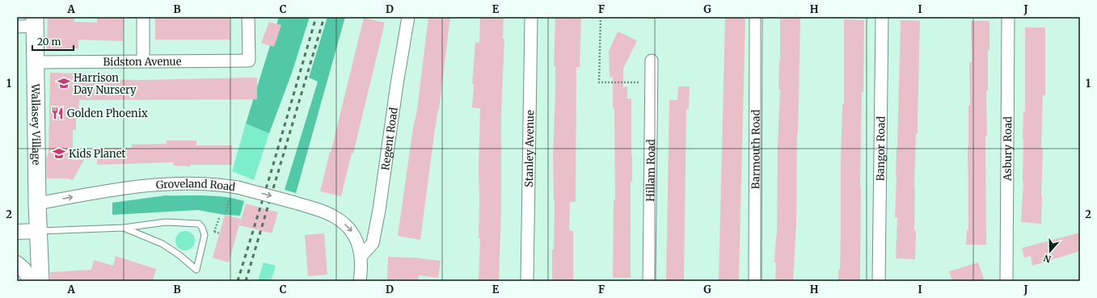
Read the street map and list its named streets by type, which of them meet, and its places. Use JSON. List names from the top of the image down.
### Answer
{
  "streets": {
    "main road": ["Wallasey Village"],
    "street": [
      "Bidston Avenue",
      "Regent Road",
      "Stanley Avenue",
      "Barmouth Road",
      "Asbury Road",
      "Bangor Road",
      "Hillam Road",
      "Groveland Road"
    ]
  },
  "crossings": [
    ["Bidston Avenue", "Wallasey Village"],
    ["Wallasey Village", "Groveland Road"],
    ["Regent Road", "Groveland Road"]
  ],
  "one_way": ["Groveland Road"],
  "places": {
    "school or university": ["Harrison Day Nursery", "Kids Planet"],
    "restaurant": ["Golden Phoenix"]
  },
  "scale_bar": "20 m",
  "north": "bottom",
  "grid": {
    "columns": [
      "A",
      "B",
      "C",
      "D",
      "E",
      "F",
      "G",
      "H",
      "I",
      "J"
    ],
    "rows": ["1", "2"]
  }
}
